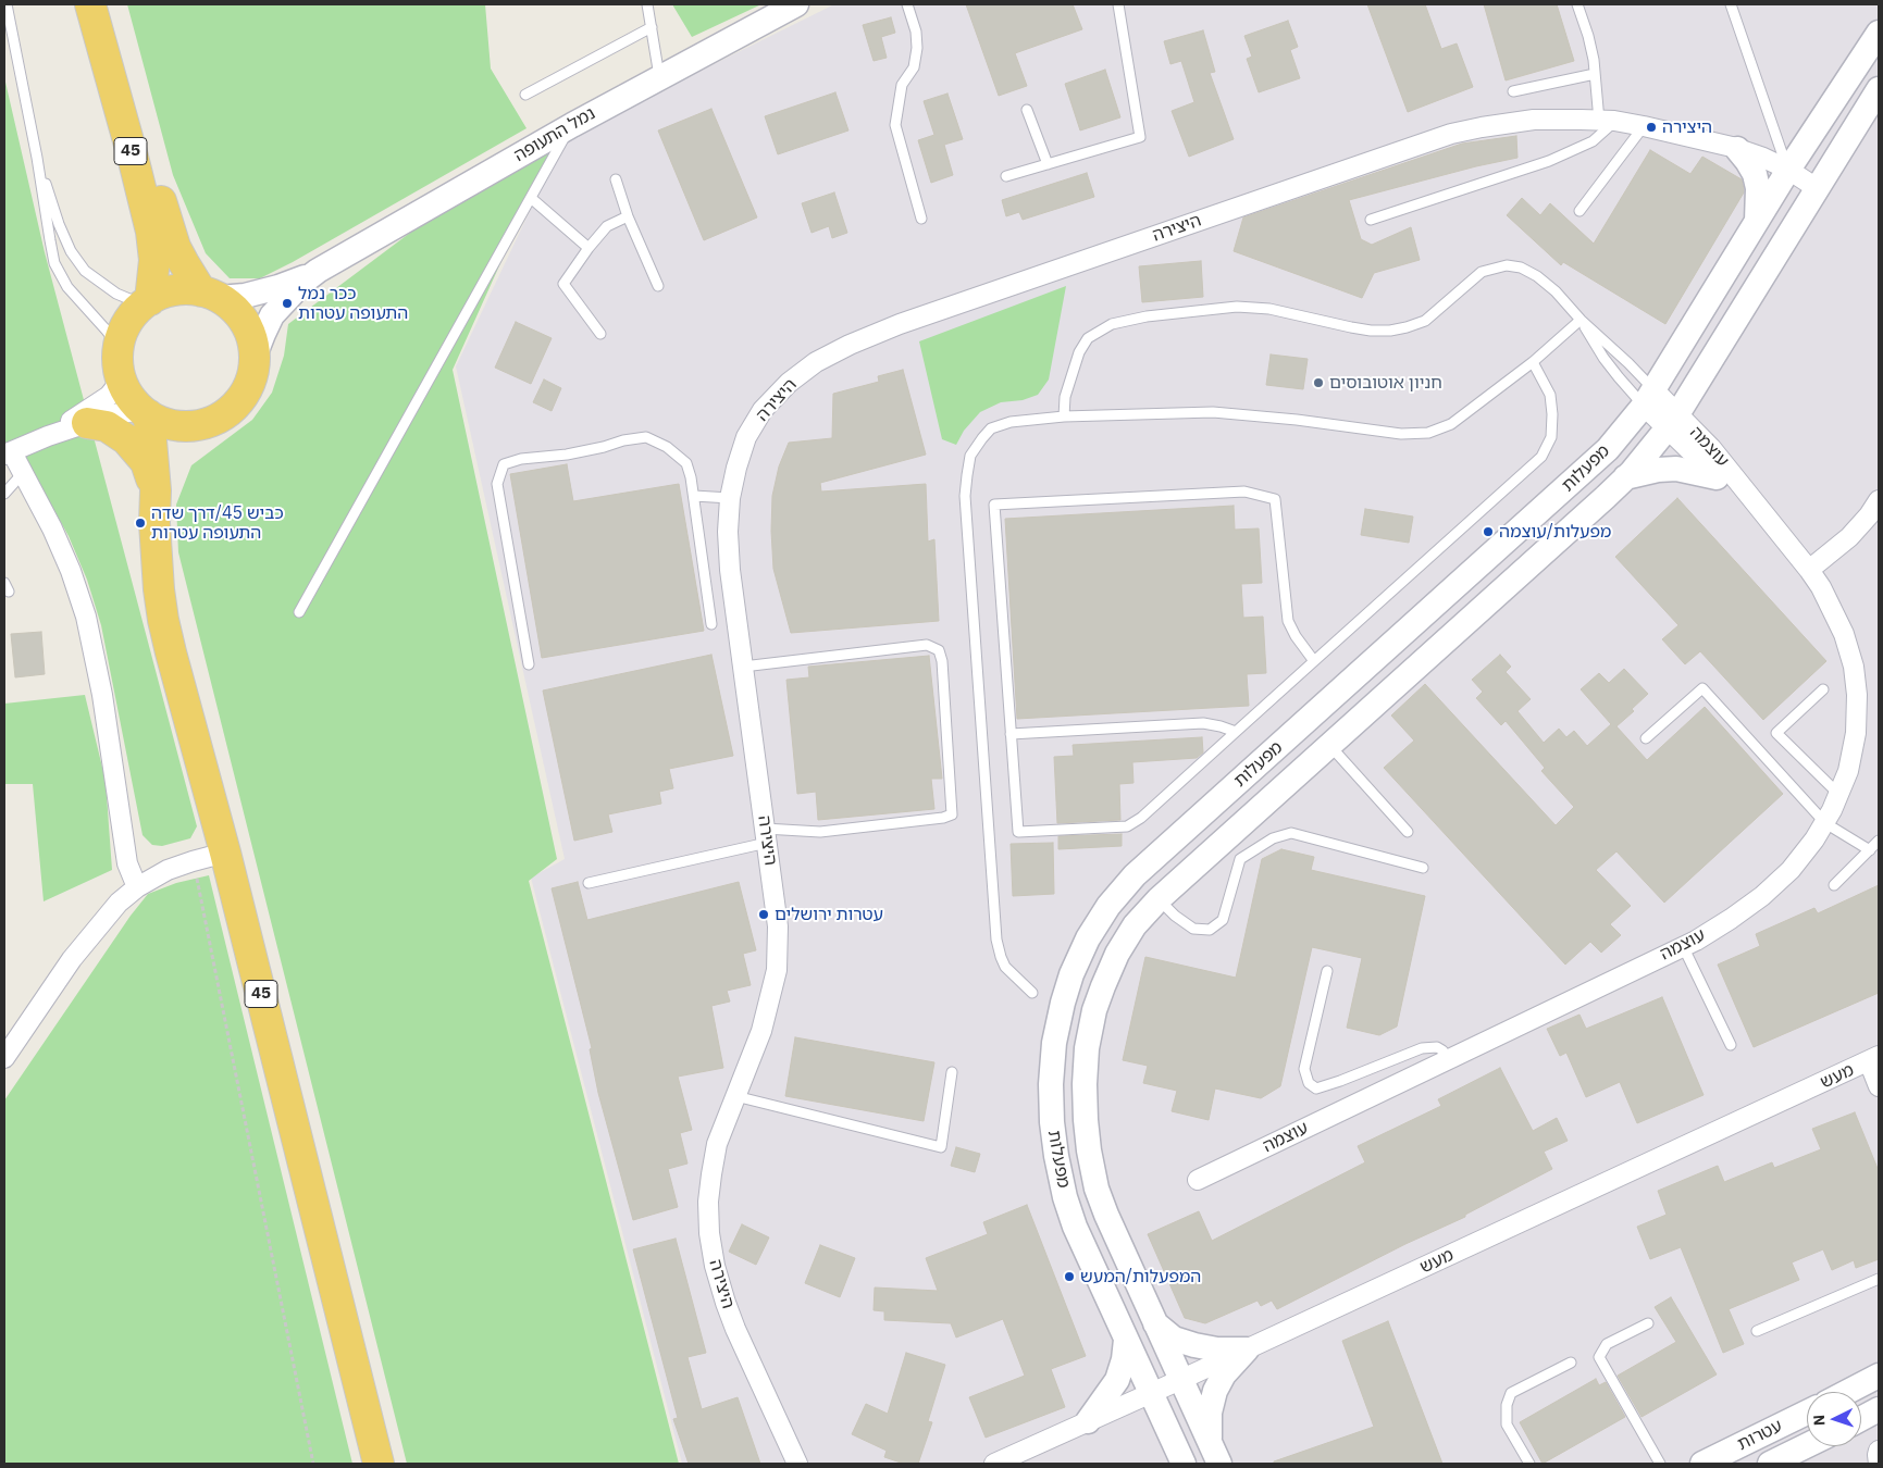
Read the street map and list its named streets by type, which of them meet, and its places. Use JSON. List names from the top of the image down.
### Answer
{
  "streets": {
    "highway": ["45"],
    "street": [
      "נמל התעופה",
      "היצירה",
      "עוצמה",
      "מפעלות",
      "מעש",
      "עטרות"
    ]
  },
  "crossings": [
    ["נמל התעופה", "45"],
    ["היצירה", "מפעלות"],
    ["עוצמה", "מפעלות"],
    ["מפעלות", "מעש"]
  ],
  "places": [
    "היצירה",
    "ככר נמל התעופה עטרות",
    "חניון אוטובוסים",
    "כביש 45/דרך שדה התעופה עטרות",
    "מפעלות/עוצמה",
    "עטרות ירושלים",
    "המפעלות/המעש"
  ],
  "north": "left"
}
